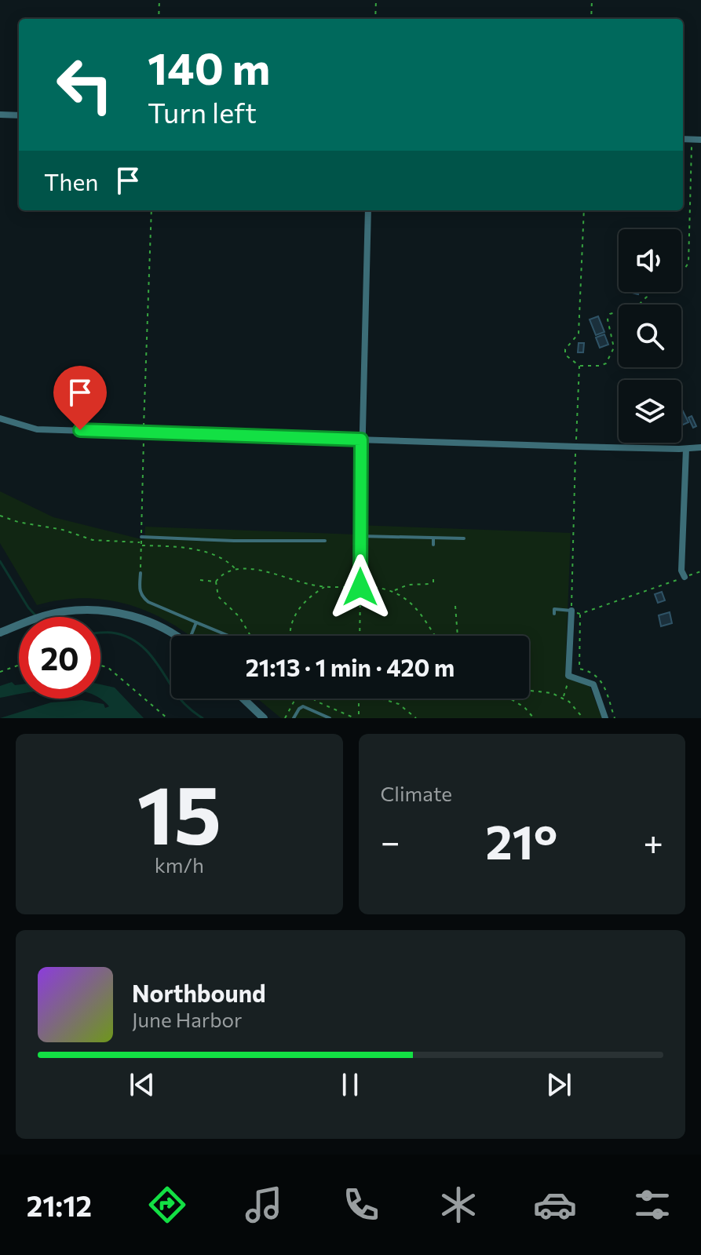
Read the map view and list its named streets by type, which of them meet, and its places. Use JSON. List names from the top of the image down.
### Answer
{
  "page": {
    "turn": ["140 m", "Turn left"],
    "then": "Then",
    "limit": "20",
    "trip": "21:13 · 1 min · 420 m",
    "tile": [
      ["15", "km/h"],
      "Climate"
    ],
    "heat": ["−", "21°", "+"],
    "song": ["Northbound", "June Harbor"],
    "tabs": "21:12"
  }
}
